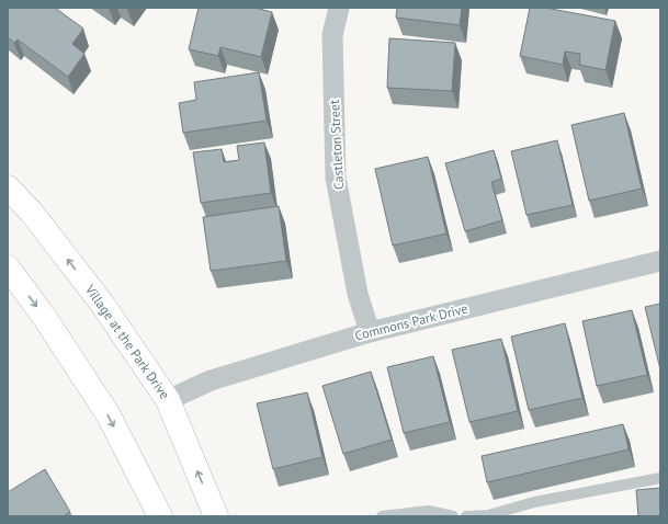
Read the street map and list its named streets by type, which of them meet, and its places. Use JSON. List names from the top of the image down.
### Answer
{
  "streets": {
    "street": ["Castleton Street", "Commons Park Drive", "Village at the Park Drive"]
  },
  "crossings": [
    ["Castleton Street", "Commons Park Drive"],
    ["Commons Park Drive", "Village at the Park Drive"]
  ]
}
